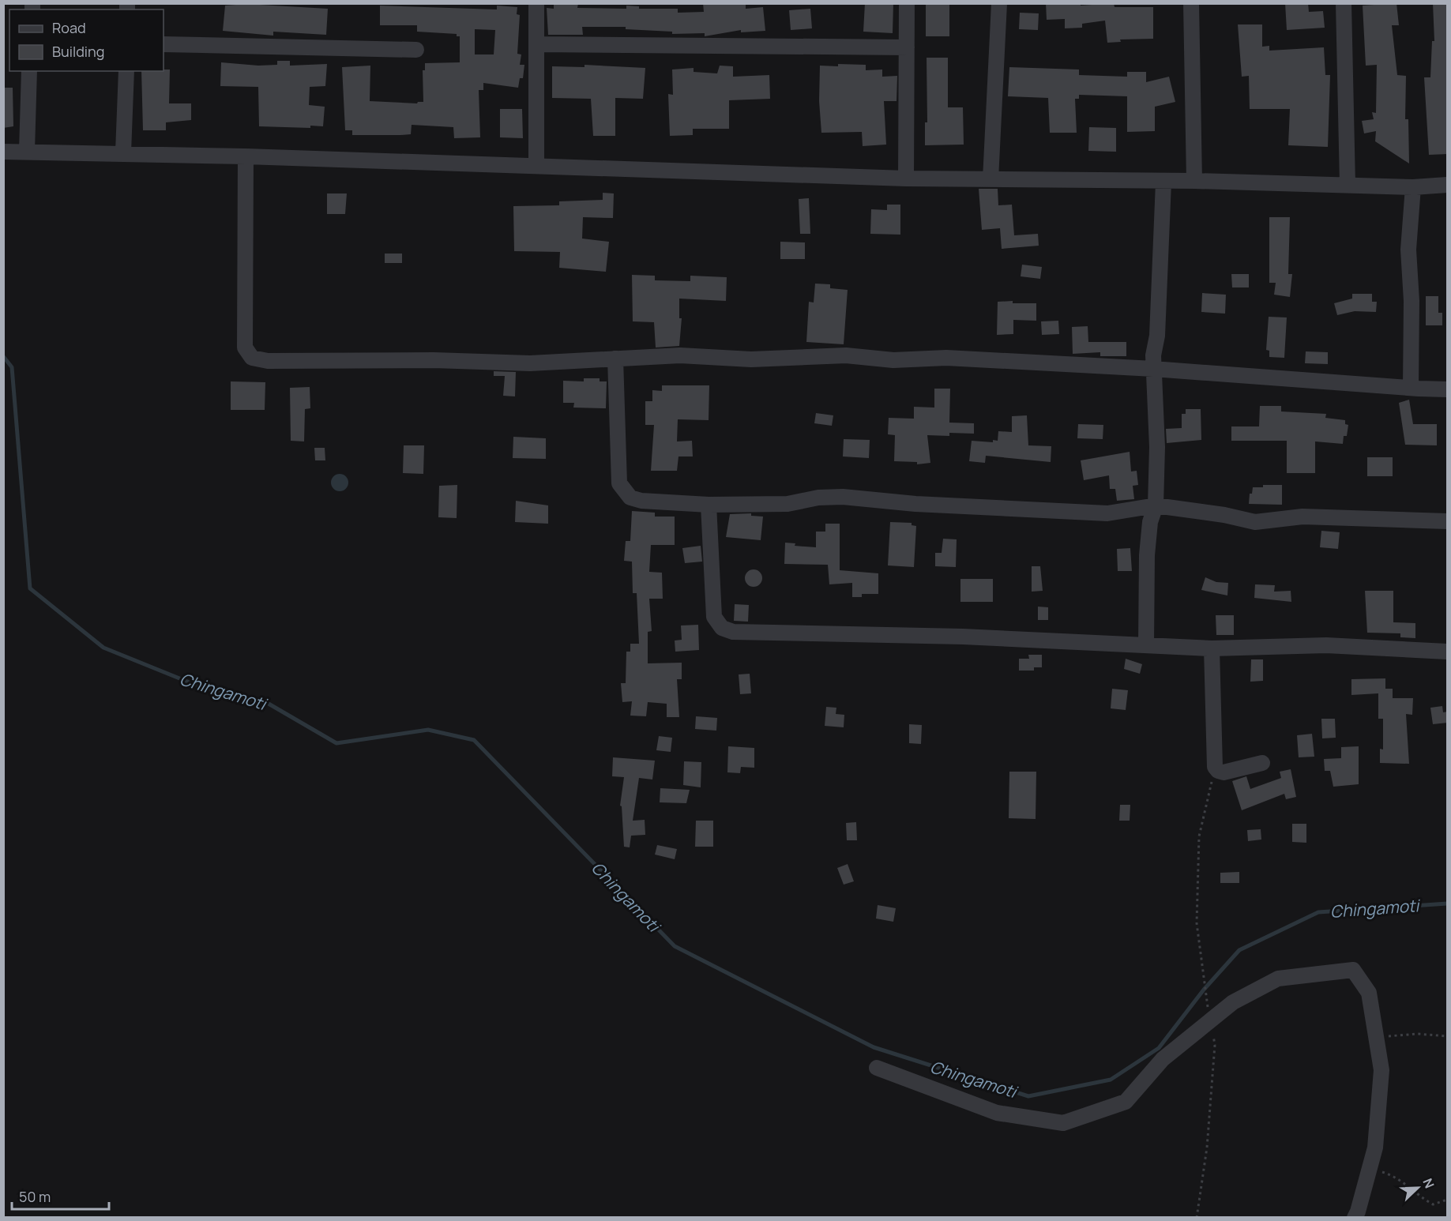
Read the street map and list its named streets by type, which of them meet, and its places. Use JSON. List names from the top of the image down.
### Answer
{
  "water": ["Chingamoti"],
  "legend": ["Road", "Building"],
  "scale_bar": "50 m",
  "north": "top right"
}
